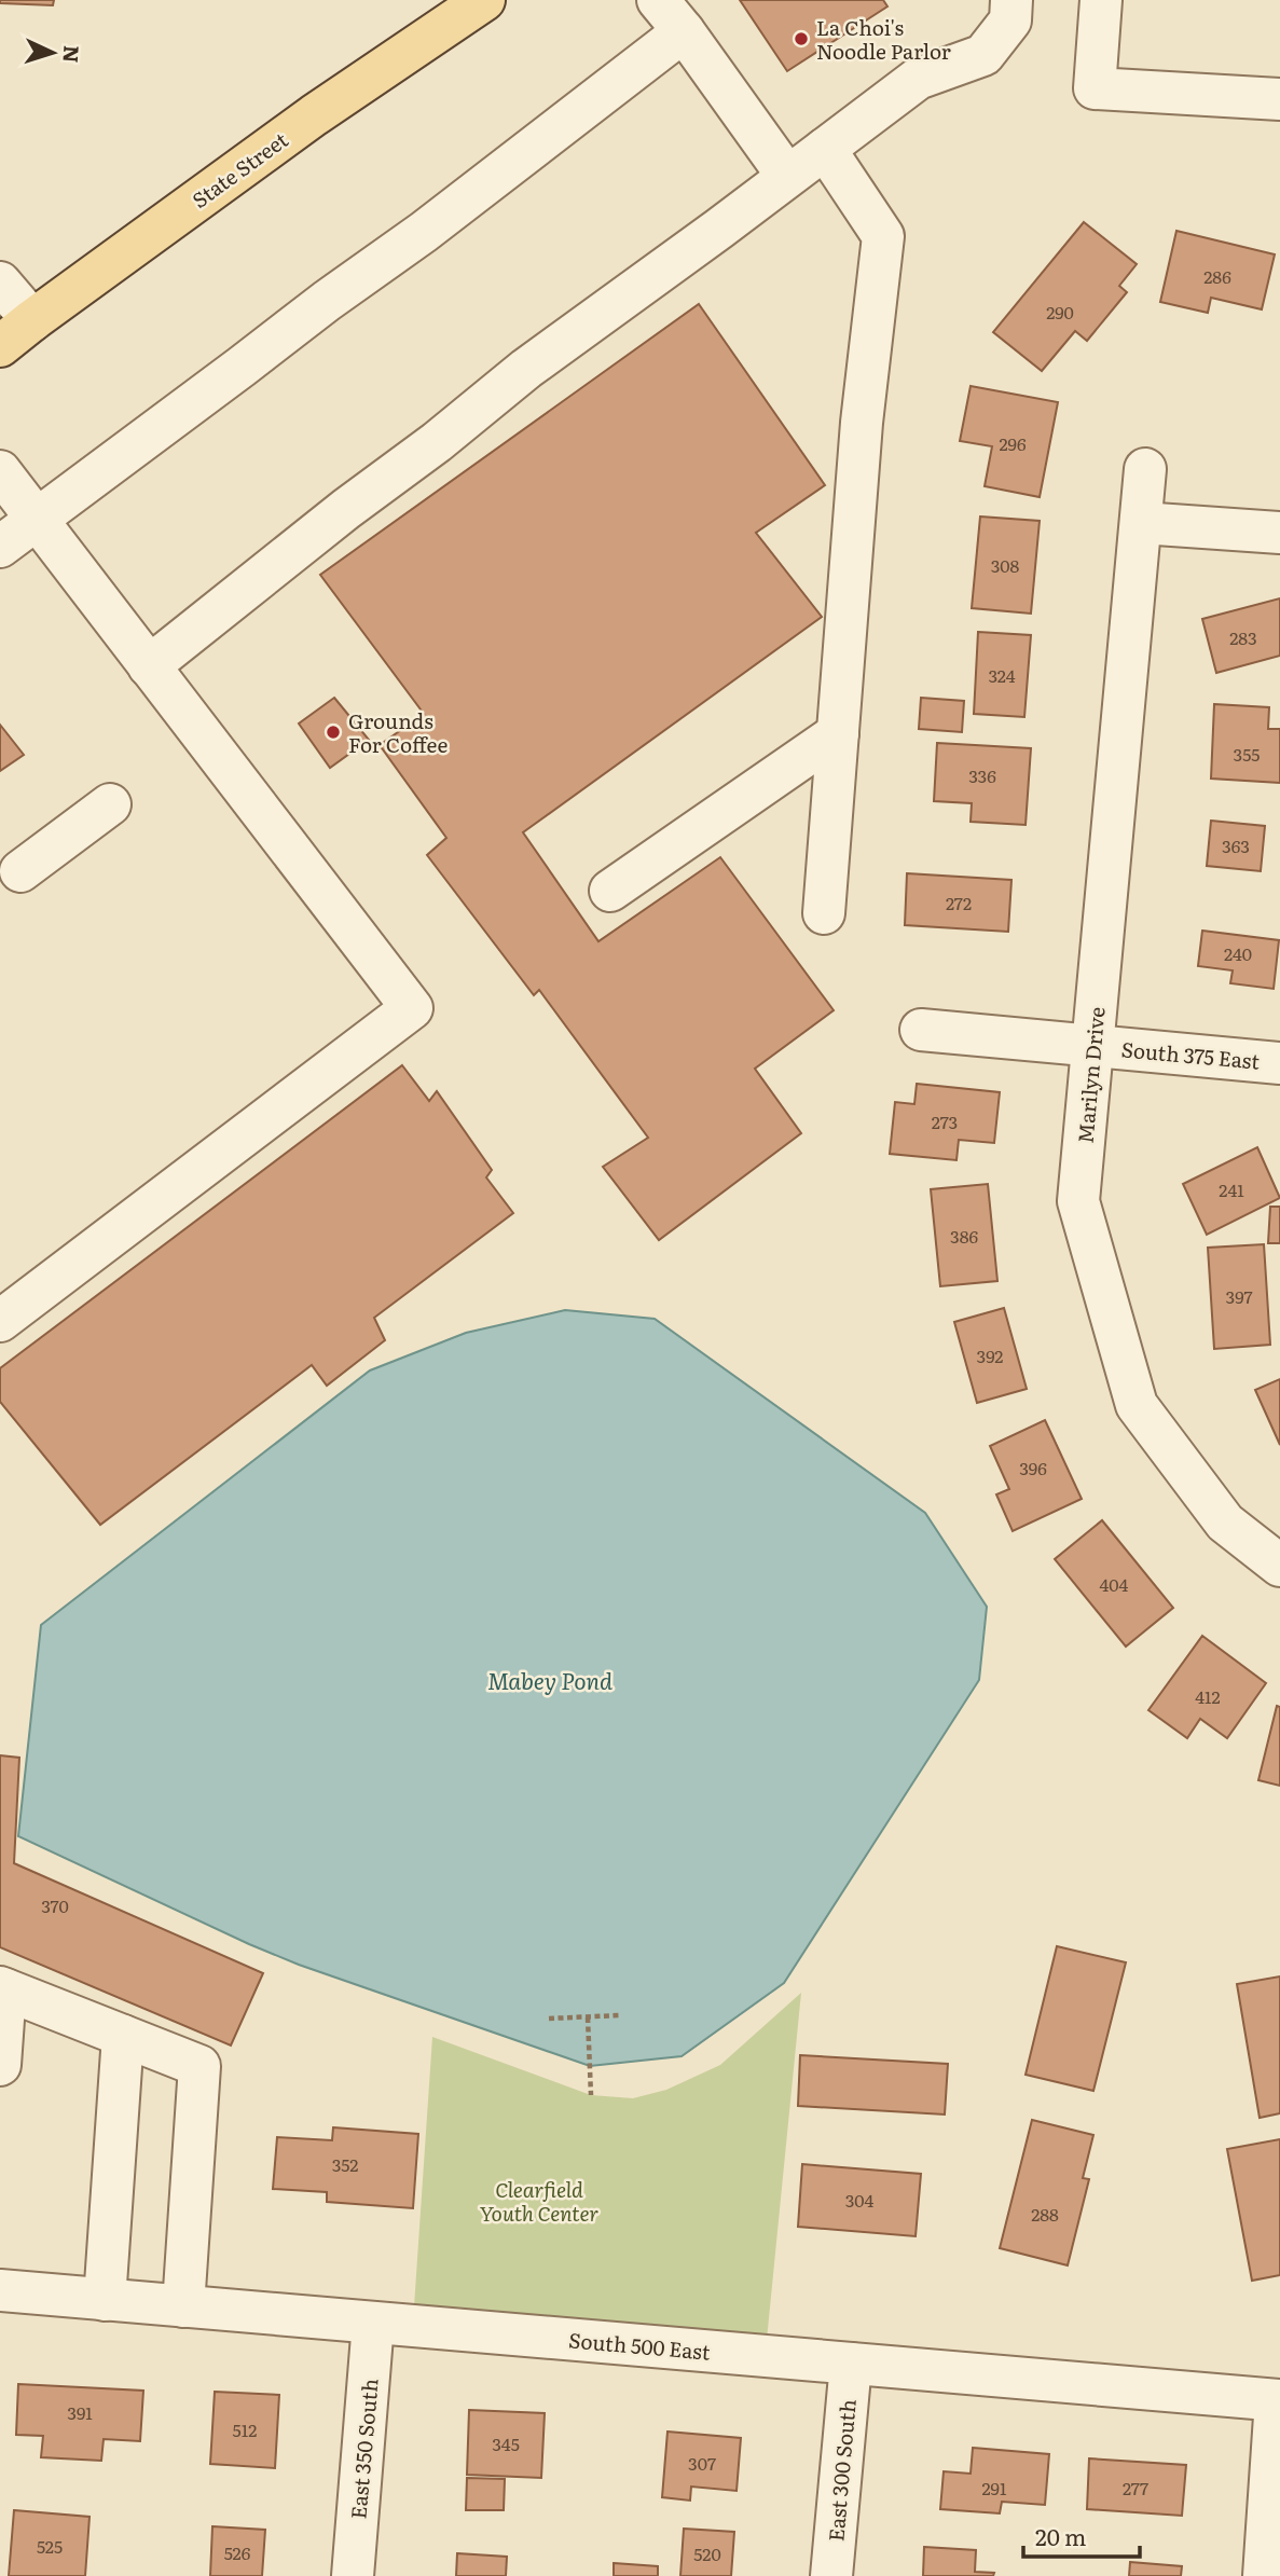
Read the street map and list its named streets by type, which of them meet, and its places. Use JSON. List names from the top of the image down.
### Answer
{
  "streets": {
    "main road": ["State Street"],
    "street": [
      "South 375 East",
      "Marilyn Drive",
      "South 500 East",
      "East 350 South",
      "East 300 South"
    ]
  },
  "crossings": [
    ["South 375 East", "Marilyn Drive"],
    ["South 500 East", "East 350 South"],
    ["South 500 East", "East 300 South"]
  ],
  "water": ["Mabey Pond"],
  "parks": ["Clearfield Youth Center"],
  "places": ["La Choi's Noodle Parlor", "Grounds For Coffee"],
  "house_numbers": [
    "286",
    "290",
    "296",
    "308",
    "283",
    "324",
    "355",
    "336",
    "363",
    "272",
    "240",
    "273",
    "241",
    "386",
    "397",
    "392",
    "396",
    "404",
    "412",
    "370",
    "352",
    "304",
    "288",
    "391",
    "512",
    "345",
    "307",
    "291",
    "277",
    "525",
    "526",
    "520"
  ],
  "scale_bar": "20 m",
  "north": "right"
}
